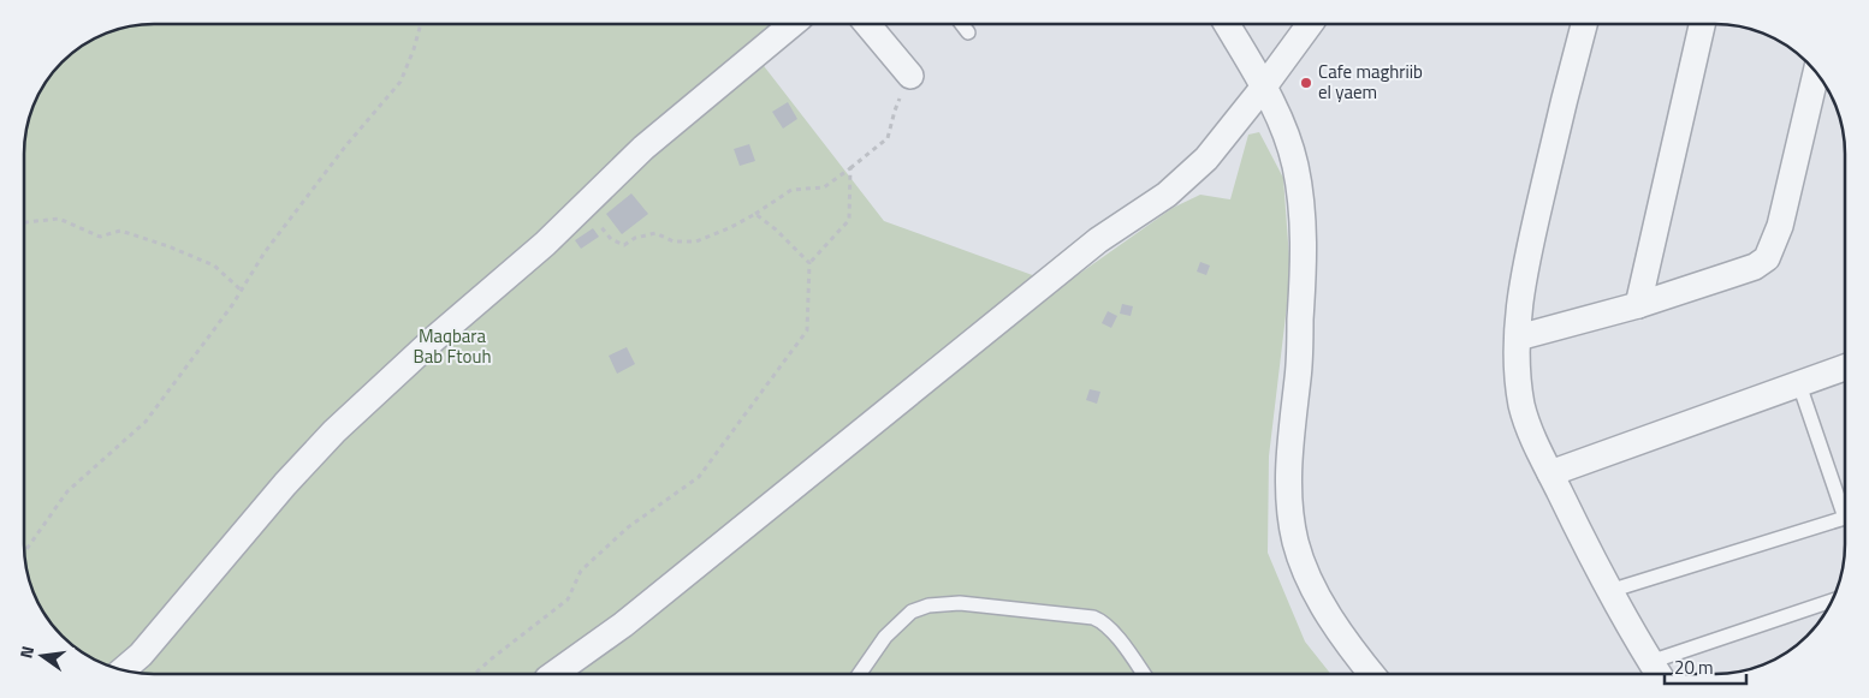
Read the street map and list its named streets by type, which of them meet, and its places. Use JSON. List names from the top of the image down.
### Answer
{
  "parks": ["Maqbara Bab Ftouh"],
  "places": ["Cafe maghriib el yaem"],
  "scale_bar": "20 m",
  "north": "left"
}
